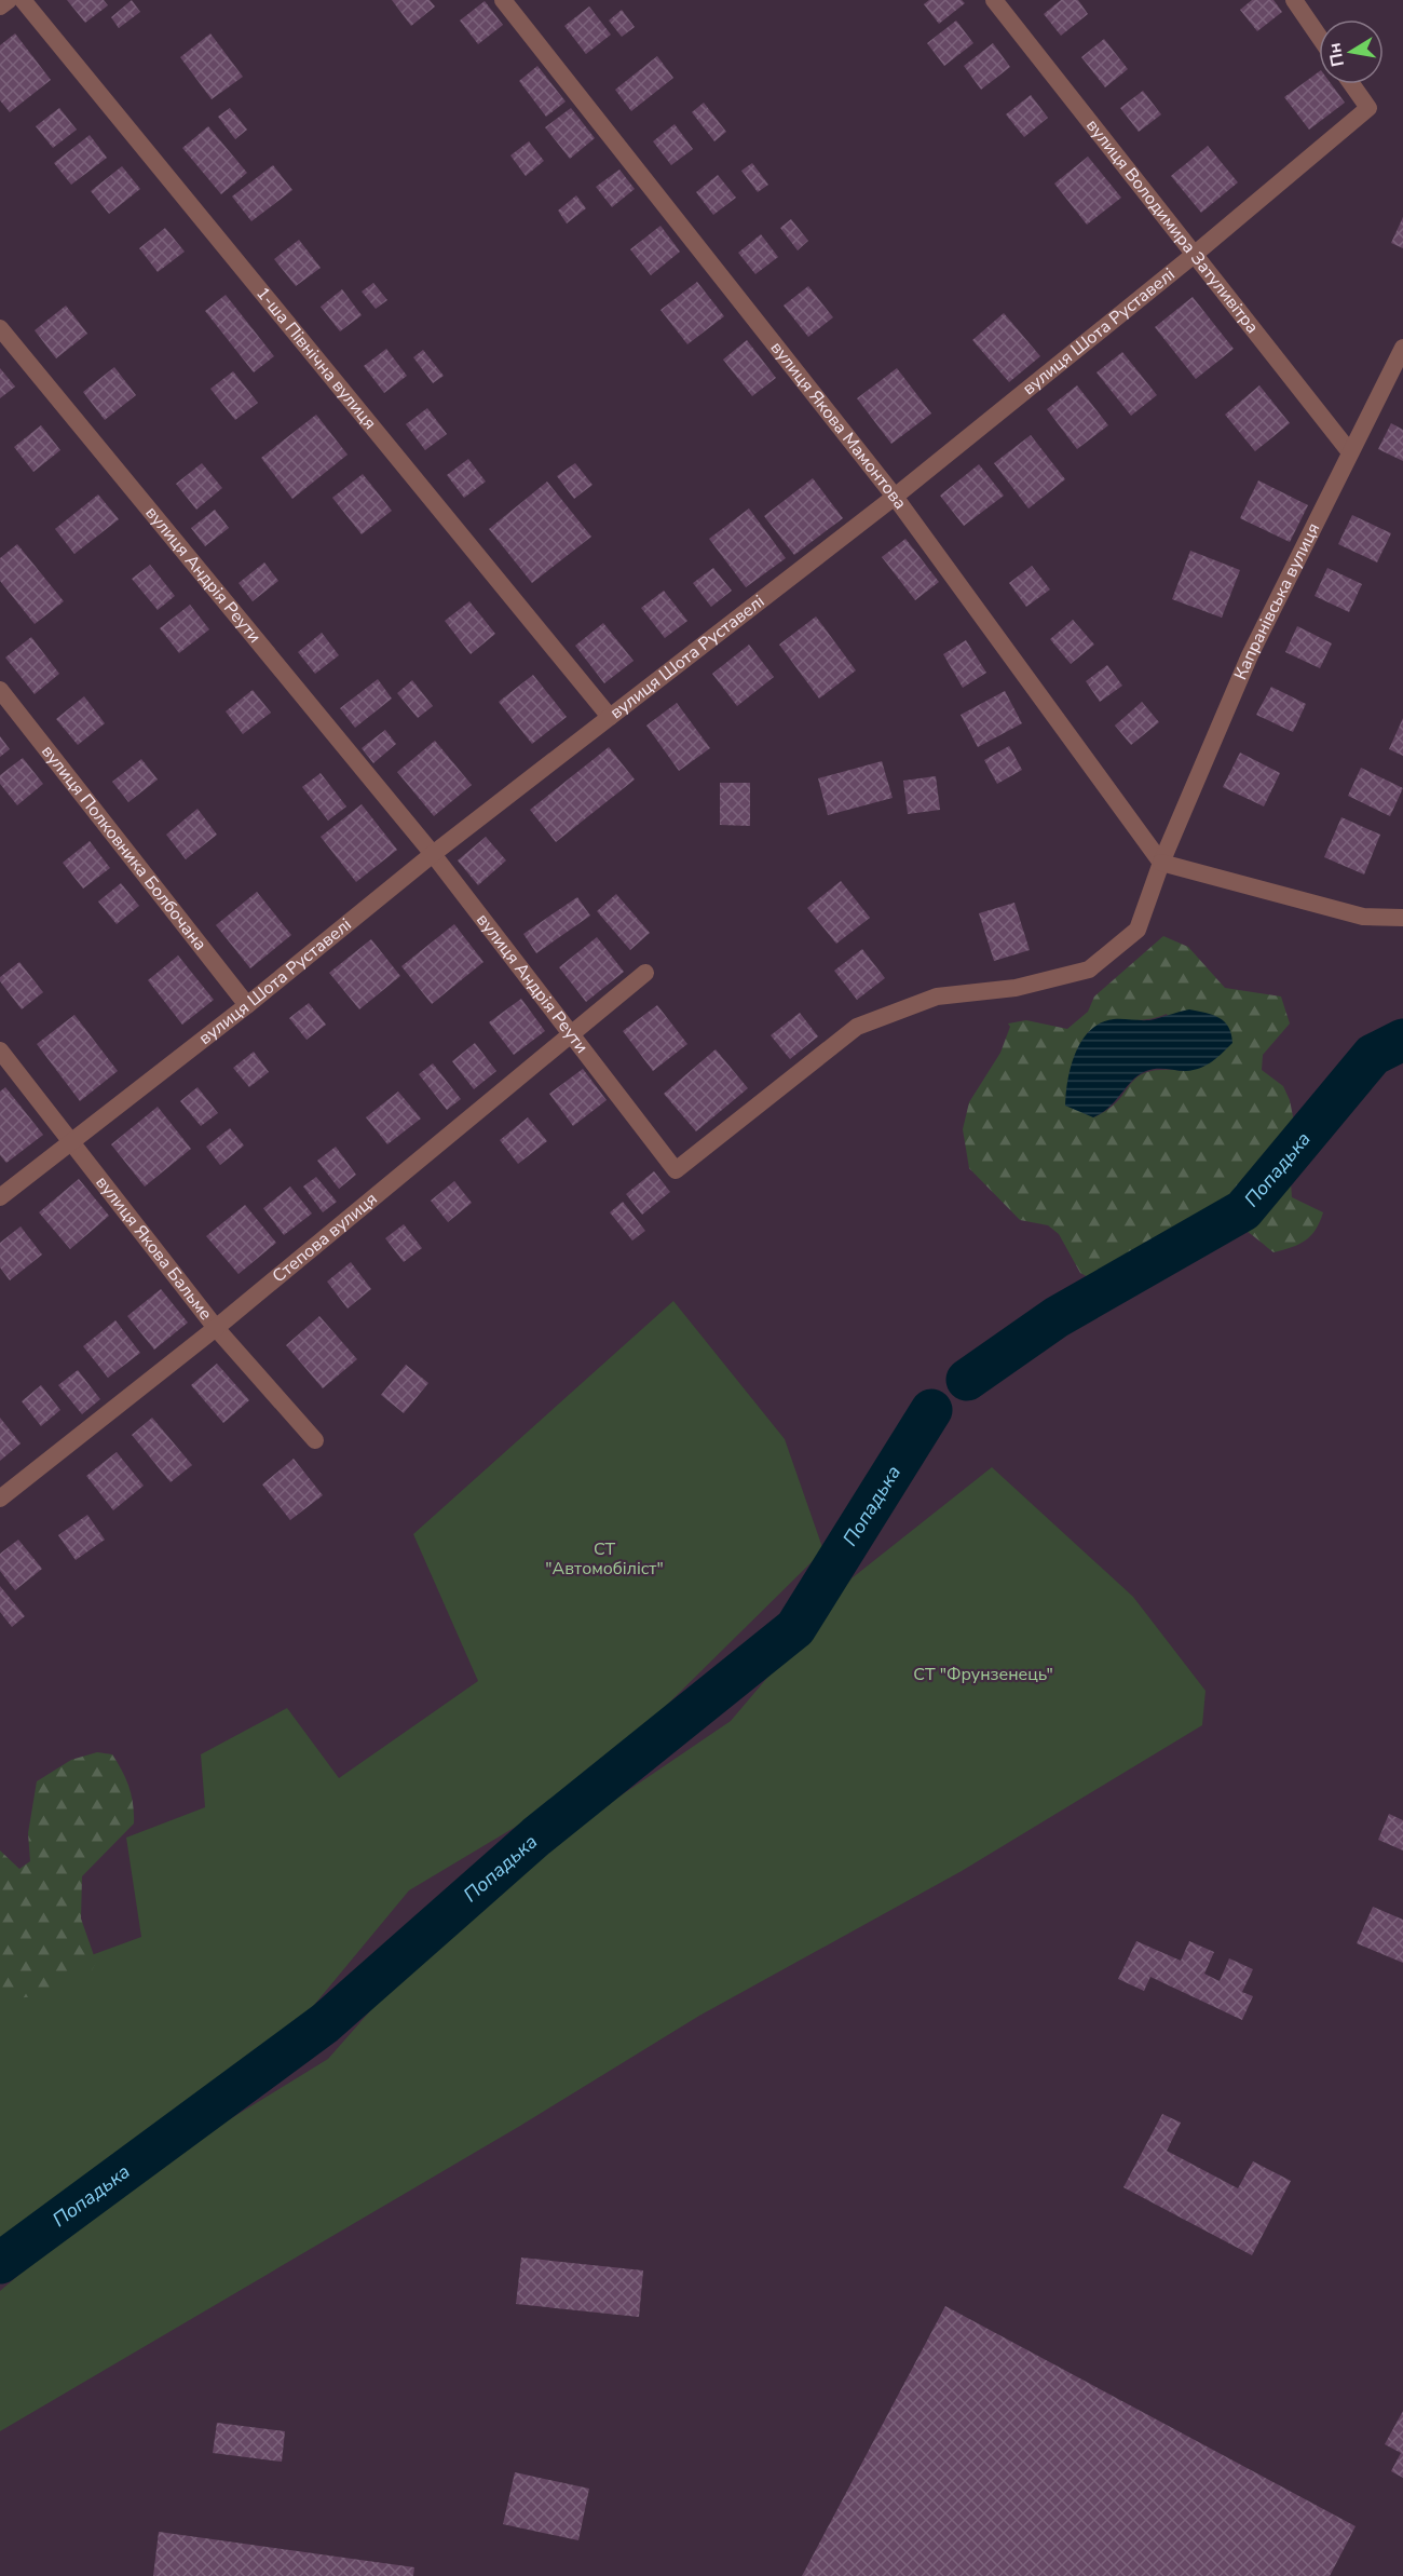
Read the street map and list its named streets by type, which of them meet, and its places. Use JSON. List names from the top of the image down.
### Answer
{
  "streets": {
    "street": [
      "вулиця Володимира Затуливітра",
      "вулиця Шота Руставелі",
      "1-ша Північна вулиця",
      "вулиця Якова Мамонтова",
      "вулиця Андрія Реути",
      "Капранівська вулиця",
      "вулиця Полковника Болбочана",
      "Степова вулиця",
      "вулиця Якова Бальме"
    ]
  },
  "crossings": [
    ["вулиця Володимира Затуливітра", "вулиця Шота Руставелі"],
    ["вулиця Володимира Затуливітра", "Капранівська вулиця"],
    ["вулиця Шота Руставелі", "1-ша Північна вулиця"],
    ["вулиця Шота Руставелі", "вулиця Якова Мамонтова"],
    ["вулиця Шота Руставелі", "вулиця Андрія Реути"],
    ["вулиця Шота Руставелі", "вулиця Полковника Болбочана"],
    ["вулиця Шота Руставелі", "вулиця Якова Бальме"],
    ["вулиця Якова Мамонтова", "вулиця Андрія Реути"],
    ["вулиця Якова Мамонтова", "Капранівська вулиця"],
    ["вулиця Андрія Реути", "Капранівська вулиця"],
    ["вулиця Андрія Реути", "Степова вулиця"],
    ["Степова вулиця", "вулиця Якова Бальме"]
  ],
  "water": ["Попадька"],
  "parks": ["СТ \"Автомобіліст\"", "СТ \"Фрунзенець\""],
  "north": "left"
}
